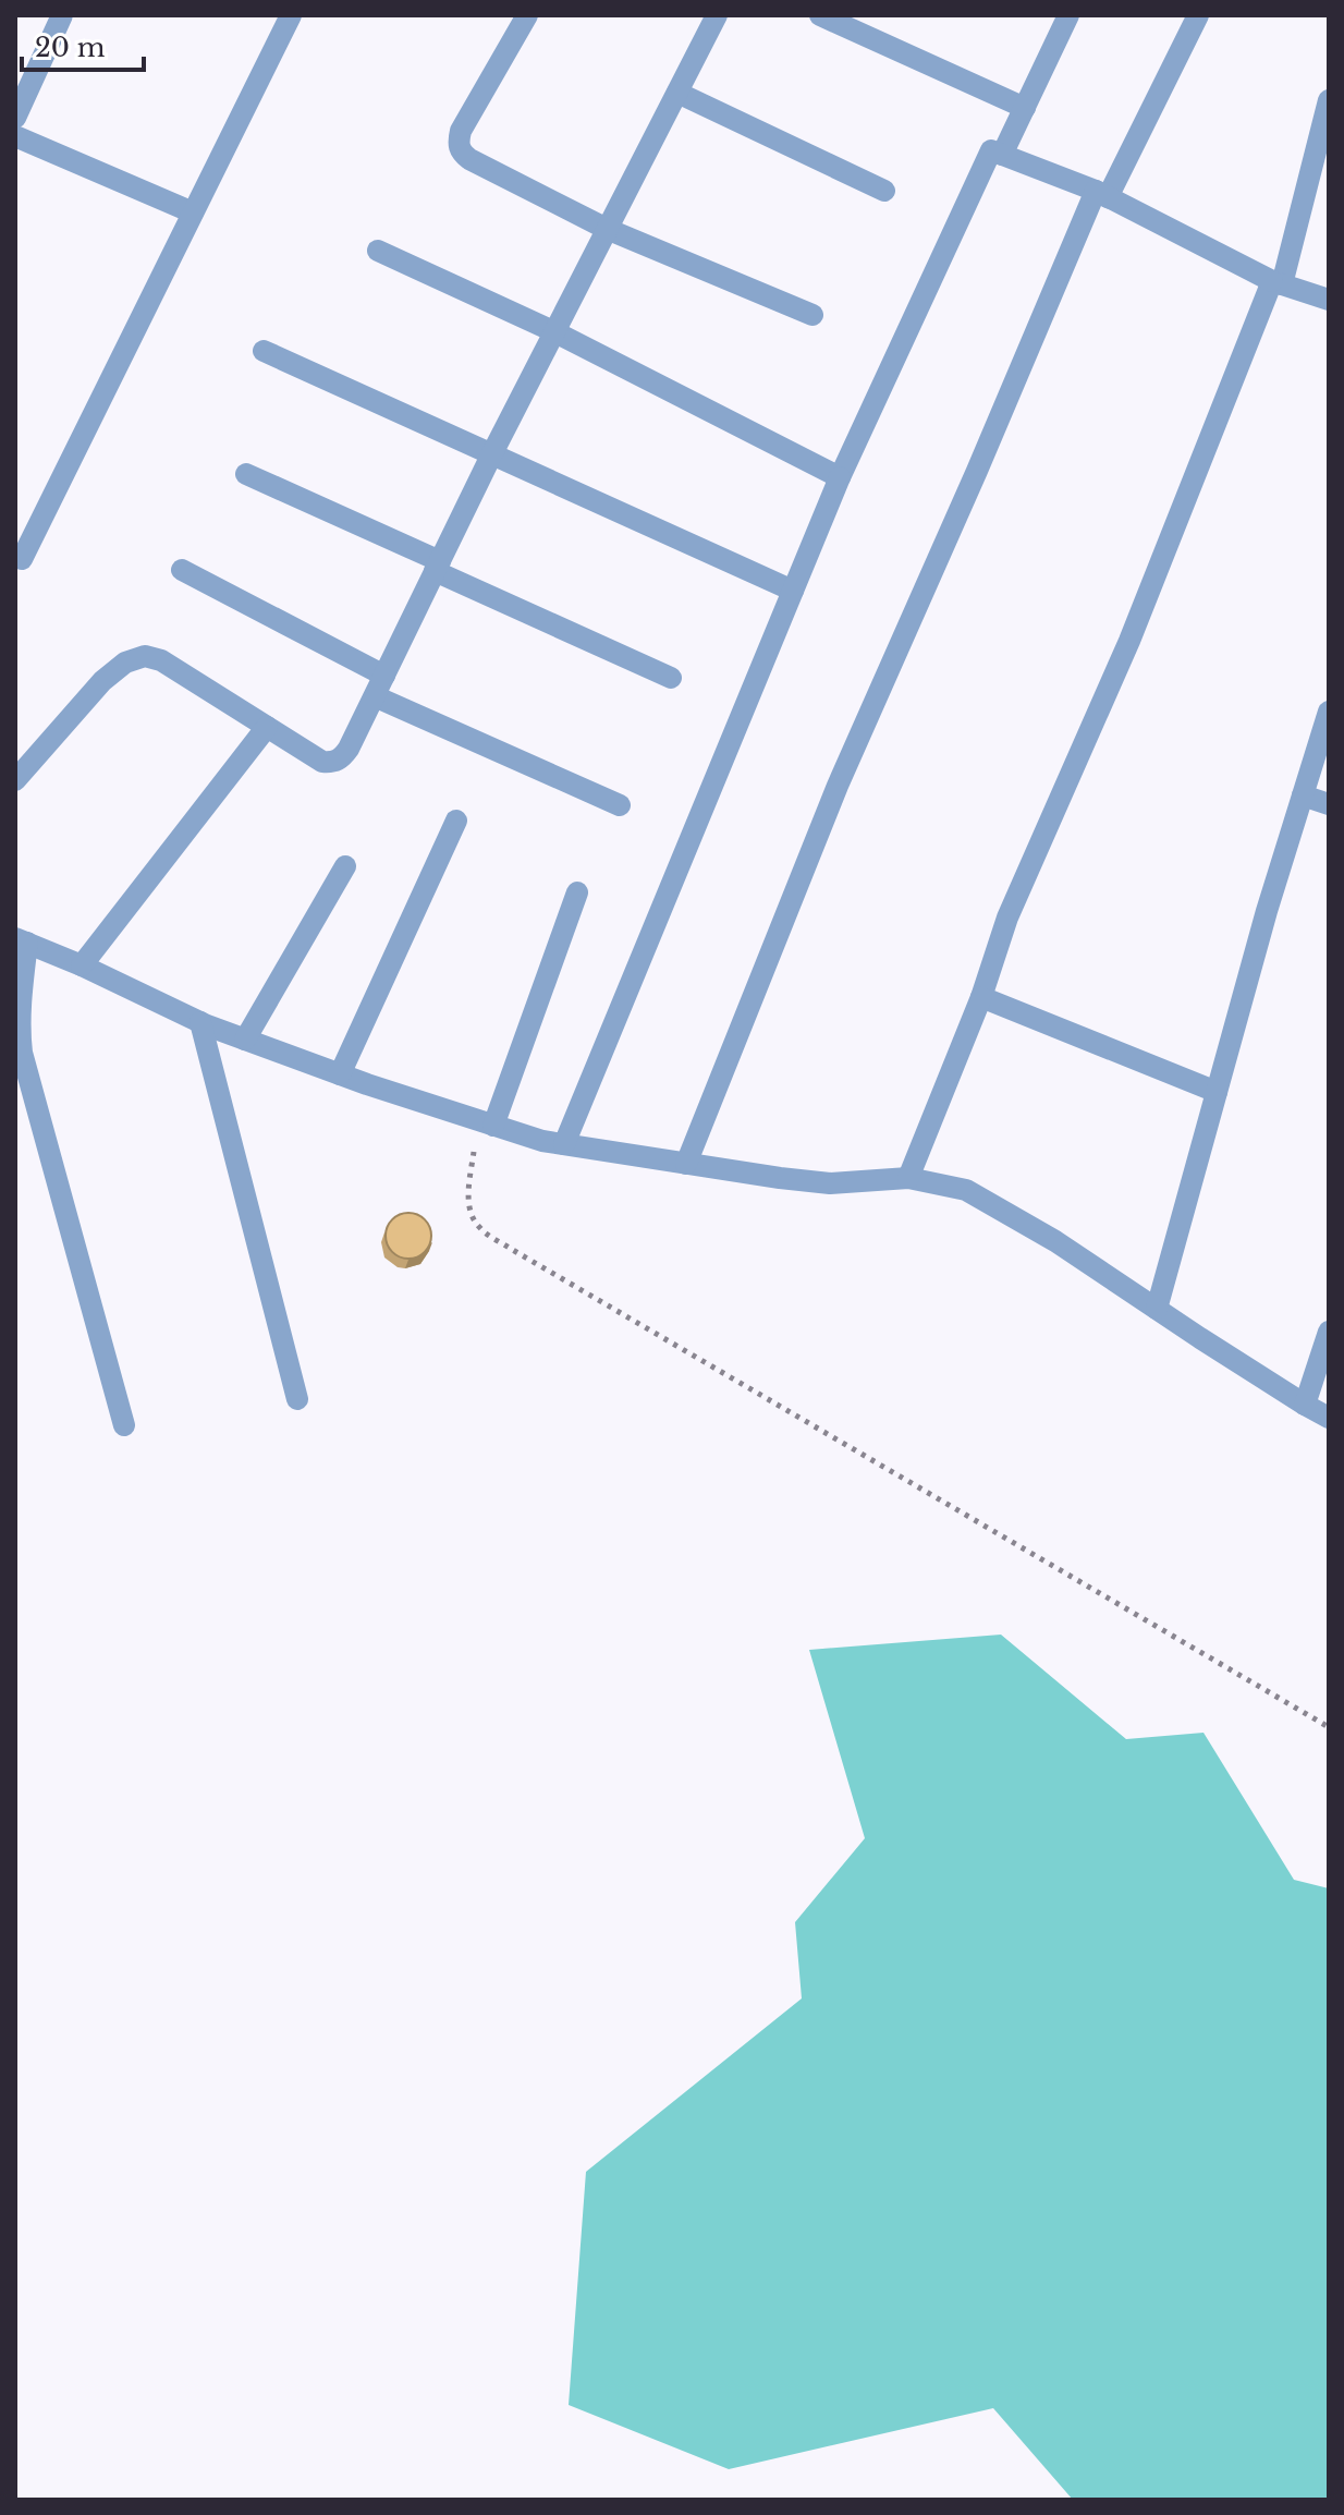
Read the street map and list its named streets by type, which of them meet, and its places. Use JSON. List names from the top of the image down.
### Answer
{
  "scale_bar": "20 m"
}
